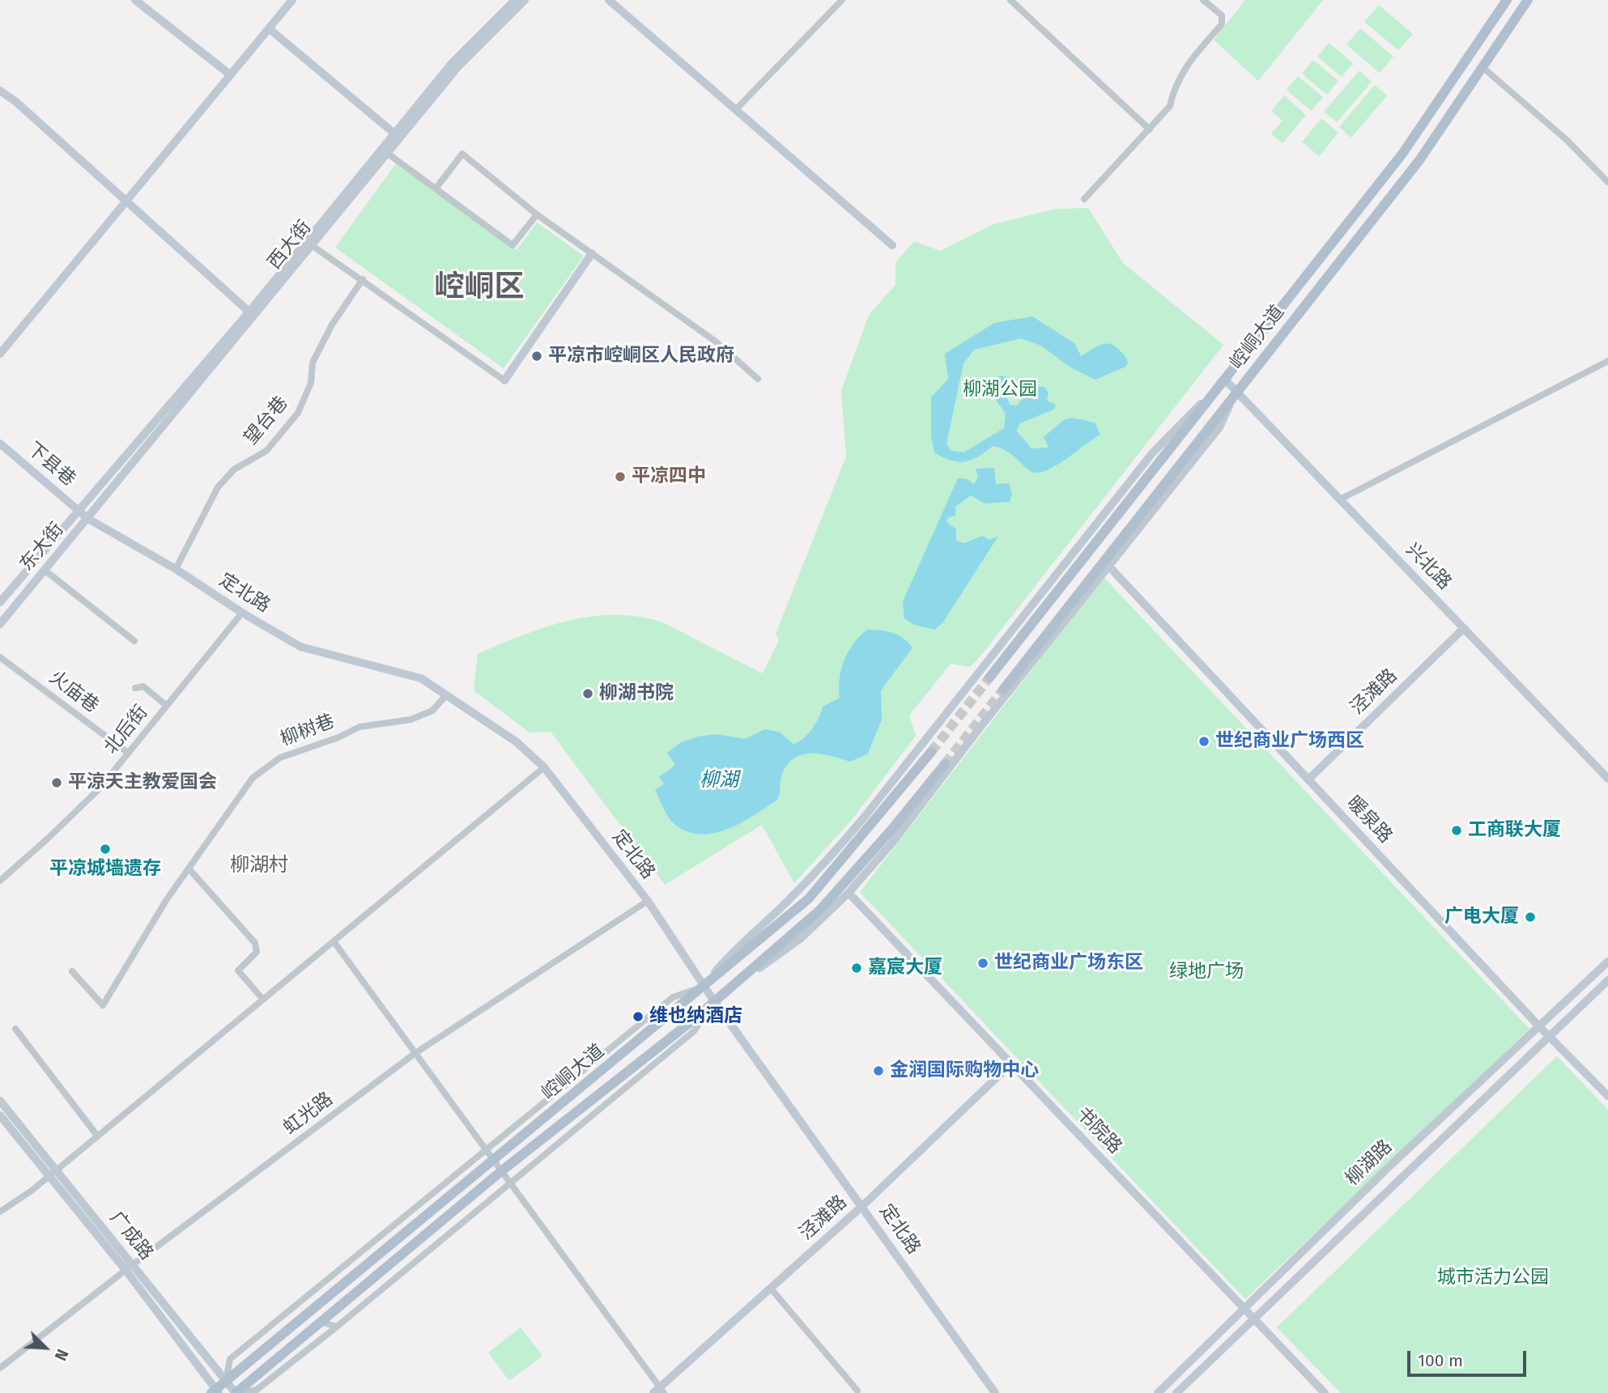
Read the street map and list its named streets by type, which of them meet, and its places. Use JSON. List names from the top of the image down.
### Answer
{
  "streets": {
    "main road": ["崆峒大道"],
    "street": [
      "西大街",
      "望台巷",
      "下县巷",
      "东大街",
      "兴北路",
      "定北路",
      "火庙巷",
      "泾滩路",
      "北后街",
      "柳树巷",
      "暖泉路",
      "虹光路",
      "书院路",
      "柳湖路",
      "广成路"
    ]
  },
  "crossings": [
    ["西大街", "下县巷"],
    ["西大街", "东大街"],
    ["西大街", "定北路"],
    ["崆峒大道", "兴北路"],
    ["崆峒大道", "定北路"],
    ["崆峒大道", "广成路"],
    ["望台巷", "定北路"],
    ["下县巷", "东大街"],
    ["下县巷", "定北路"],
    ["东大街", "定北路"],
    ["兴北路", "泾滩路"],
    ["定北路", "泾滩路"],
    ["定北路", "北后街"],
    ["定北路", "柳树巷"],
    ["定北路", "虹光路"],
    ["火庙巷", "北后街"],
    ["泾滩路", "暖泉路"],
    ["泾滩路", "书院路"],
    ["暖泉路", "柳湖路"],
    ["虹光路", "广成路"],
    ["书院路", "柳湖路"]
  ],
  "districts": ["崆峒区", "柳湖村"],
  "water": ["柳湖"],
  "parks": ["柳湖公园", "绿地广场", "城市活力公园"],
  "places": [
    "平凉市崆峒区人民政府",
    "平凉四中",
    "柳湖书院",
    "世纪商业广场西区",
    "平涼天主教爱国会",
    "工商联大厦",
    "平凉城墙遗存",
    "广电大厦",
    "世纪商业广场东区",
    "嘉宸大厦",
    "维也纳酒店",
    "金润国际购物中心"
  ],
  "scale_bar": "100 m",
  "north": "bottom right"
}
